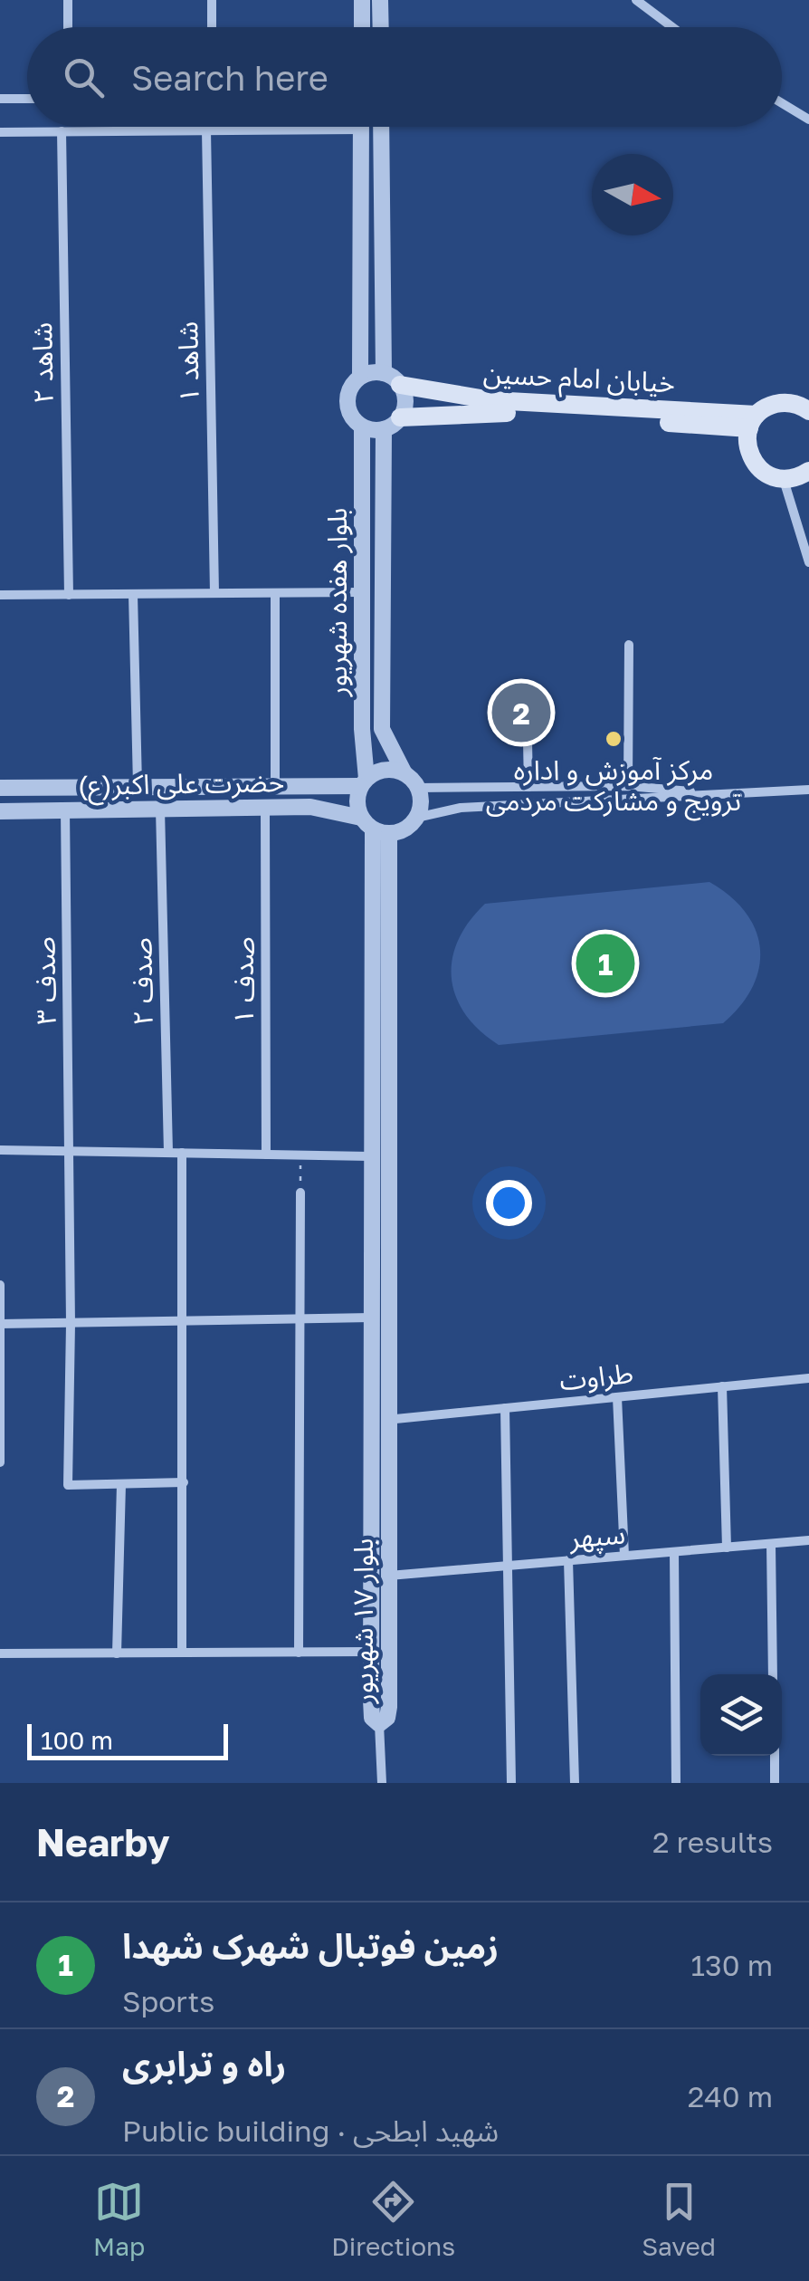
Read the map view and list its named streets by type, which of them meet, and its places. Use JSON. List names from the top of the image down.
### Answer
{
  "streets": {
    "main road": ["خیابان امام حسین"],
    "street": [
      "شاهد ۱",
      "شاهد ۲",
      "بلوار هفده شهریور",
      "حضرت علی اکبر(ع)",
      "صدف ۳",
      "صدف ۱",
      "صدف ۲",
      "طراوت",
      "سپهر",
      "بلوار ۱۷ شهریور"
    ]
  },
  "crossings": [
    ["خیابان امام حسین", "بلوار هفده شهریور"],
    ["بلوار هفده شهریور", "حضرت علی اکبر(ع)"],
    ["بلوار هفده شهریور", "بلوار ۱۷ شهریور"],
    ["حضرت علی اکبر(ع)", "صدف ۳"],
    ["حضرت علی اکبر(ع)", "صدف ۱"],
    ["حضرت علی اکبر(ع)", "صدف ۲"],
    ["حضرت علی اکبر(ع)", "بلوار ۱۷ شهریور"],
    ["طراوت", "بلوار ۱۷ شهریور"],
    ["سپهر", "بلوار ۱۷ شهریور"]
  ],
  "places": ["مرکز آموزش و اداره ترویج و مشارکت مردمی"],
  "scale_bar": "100 m",
  "north": "right",
  "page": {
    "search": "Search here",
    "pins": ["2", "1"],
    "scale": "100 m",
    "heading": ["Nearby", "2 results"],
    "list": [
      {
        "mark": "1",
        "name": "زمین فوتبال شهرک شهدا",
        "note": "Sports",
        "value": "130 m"
      },
      {
        "mark": "2",
        "name": "راه و ترابری",
        "note": "Public building · شهید ابطحی",
        "value": "240 m"
      }
    ],
    "nav": ["Map", "Directions", "Saved"]
  }
}
